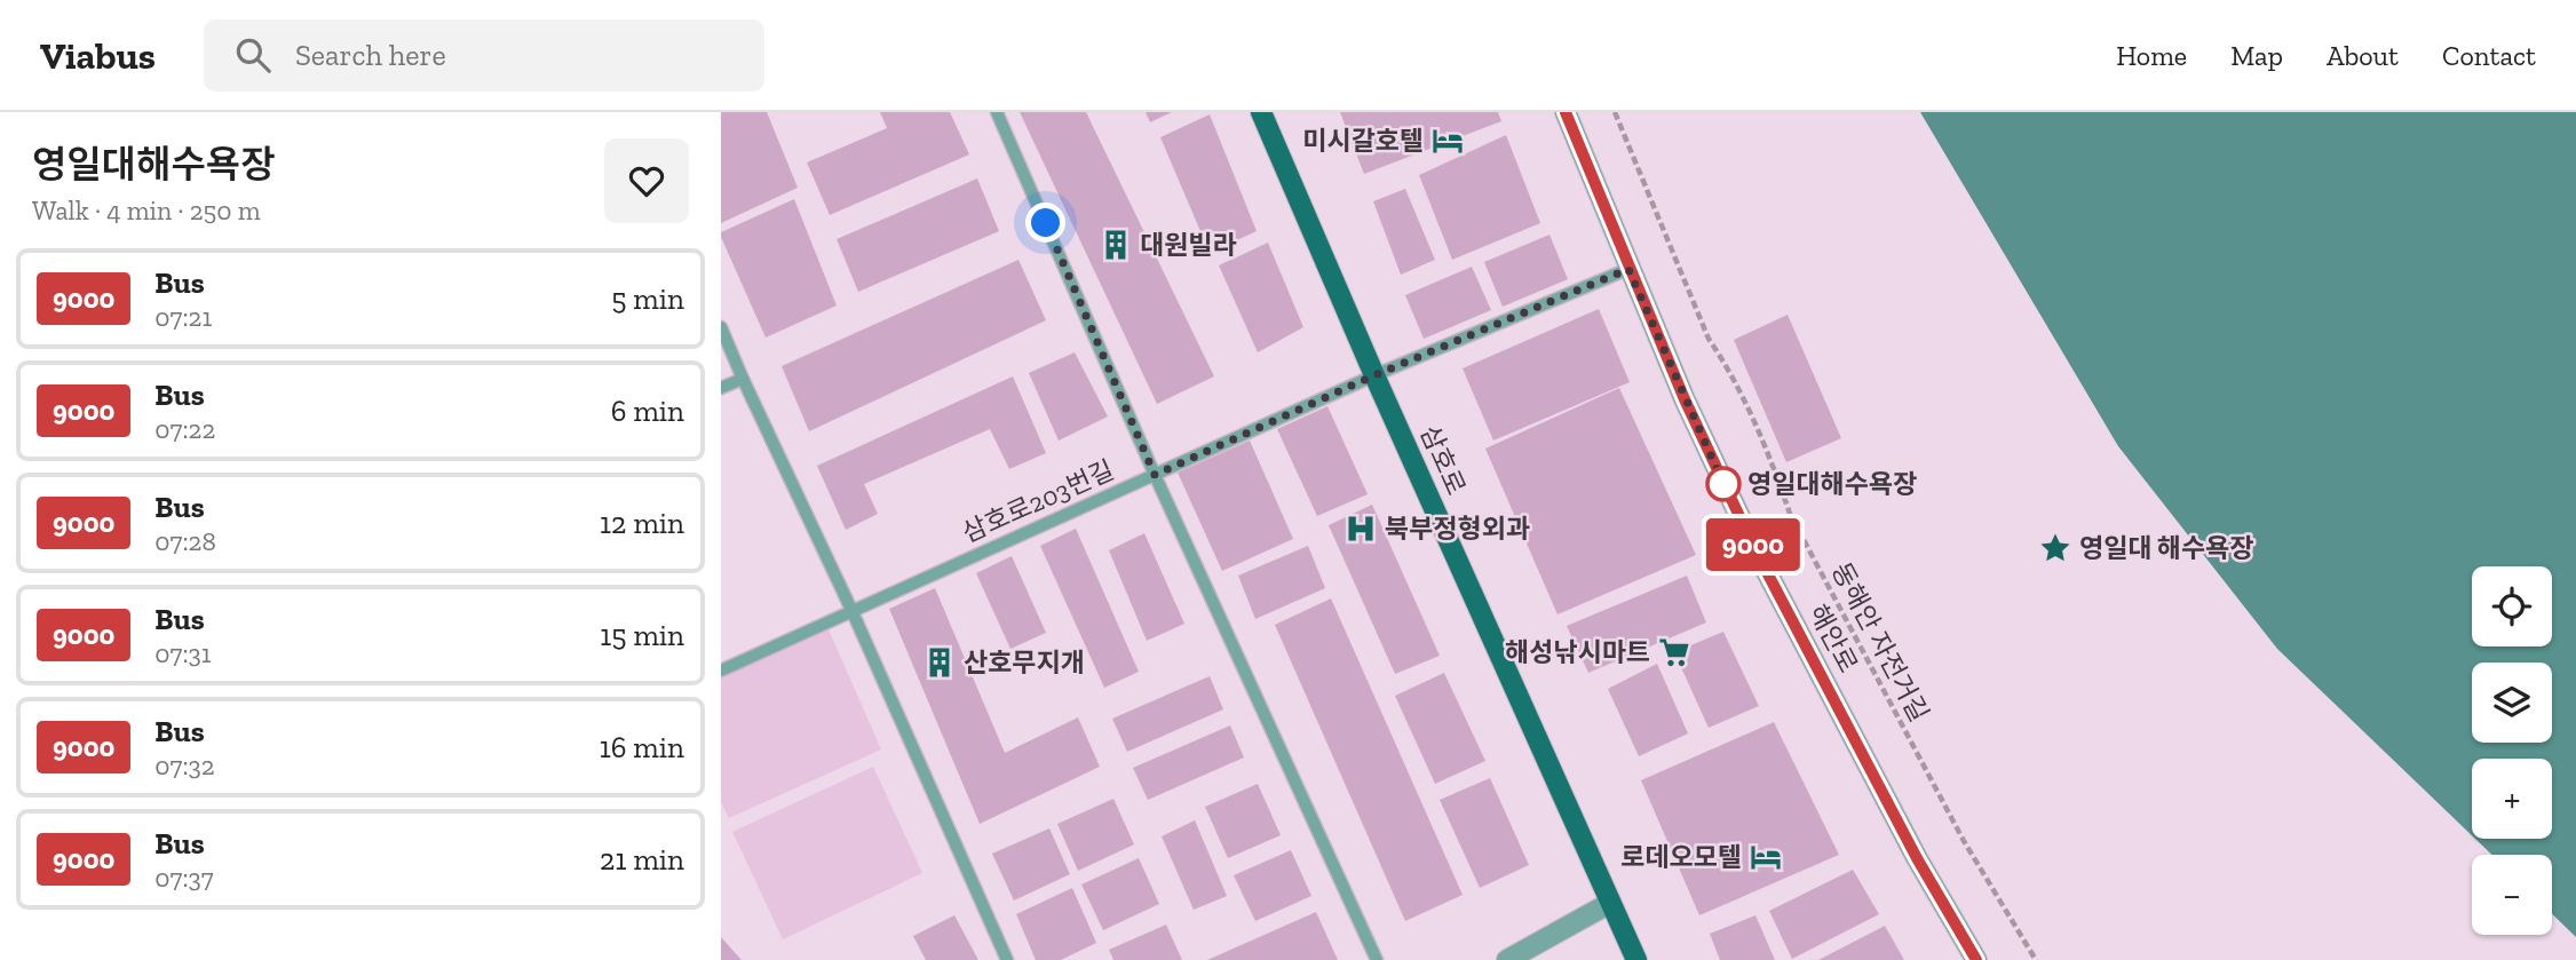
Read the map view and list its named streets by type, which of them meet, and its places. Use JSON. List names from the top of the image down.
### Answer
{
  "streets": {
    "main road": ["삼호로"],
    "street": ["해안로"],
    "lane": ["삼호로203번길"],
    "path": ["동해안 자전거길"]
  },
  "crossings": [
    ["삼호로", "삼호로203번길"],
    ["삼호로203번길", "해안로"]
  ],
  "places": {
    "hotel": ["미시갈호텔", "로데오모텔"],
    "building": ["대원빌라", "산호무지개"],
    "other": ["영일대해수욕장"],
    "hospital": ["북부정형외과"],
    "place": ["영일대 해수욕장"],
    "supermarket": ["해성낚시마트"]
  },
  "lines": ["bus line 9000"],
  "page": {
    "header": "Viabus",
    "search": "Search here",
    "nav": [
      "Home",
      "Map",
      "About",
      "Contact"
    ],
    "heading": ["영일대해수욕장", "Walk · 4 min · 250 m"],
    "on_map": "9000",
    "list": [
      {
        "mark": "9000",
        "name": "Bus",
        "note": "07:21",
        "value": "5 min"
      },
      {
        "mark": "9000",
        "name": "Bus",
        "note": "07:22",
        "value": "6 min"
      },
      {
        "mark": "9000",
        "name": "Bus",
        "note": "07:28",
        "value": "12 min"
      },
      {
        "mark": "9000",
        "name": "Bus",
        "note": "07:31",
        "value": "15 min"
      },
      {
        "mark": "9000",
        "name": "Bus",
        "note": "07:32",
        "value": "16 min"
      },
      {
        "mark": "9000",
        "name": "Bus",
        "note": "07:37",
        "value": "21 min"
      }
    ],
    "map_buttons": ["+", "−"]
  }
}
